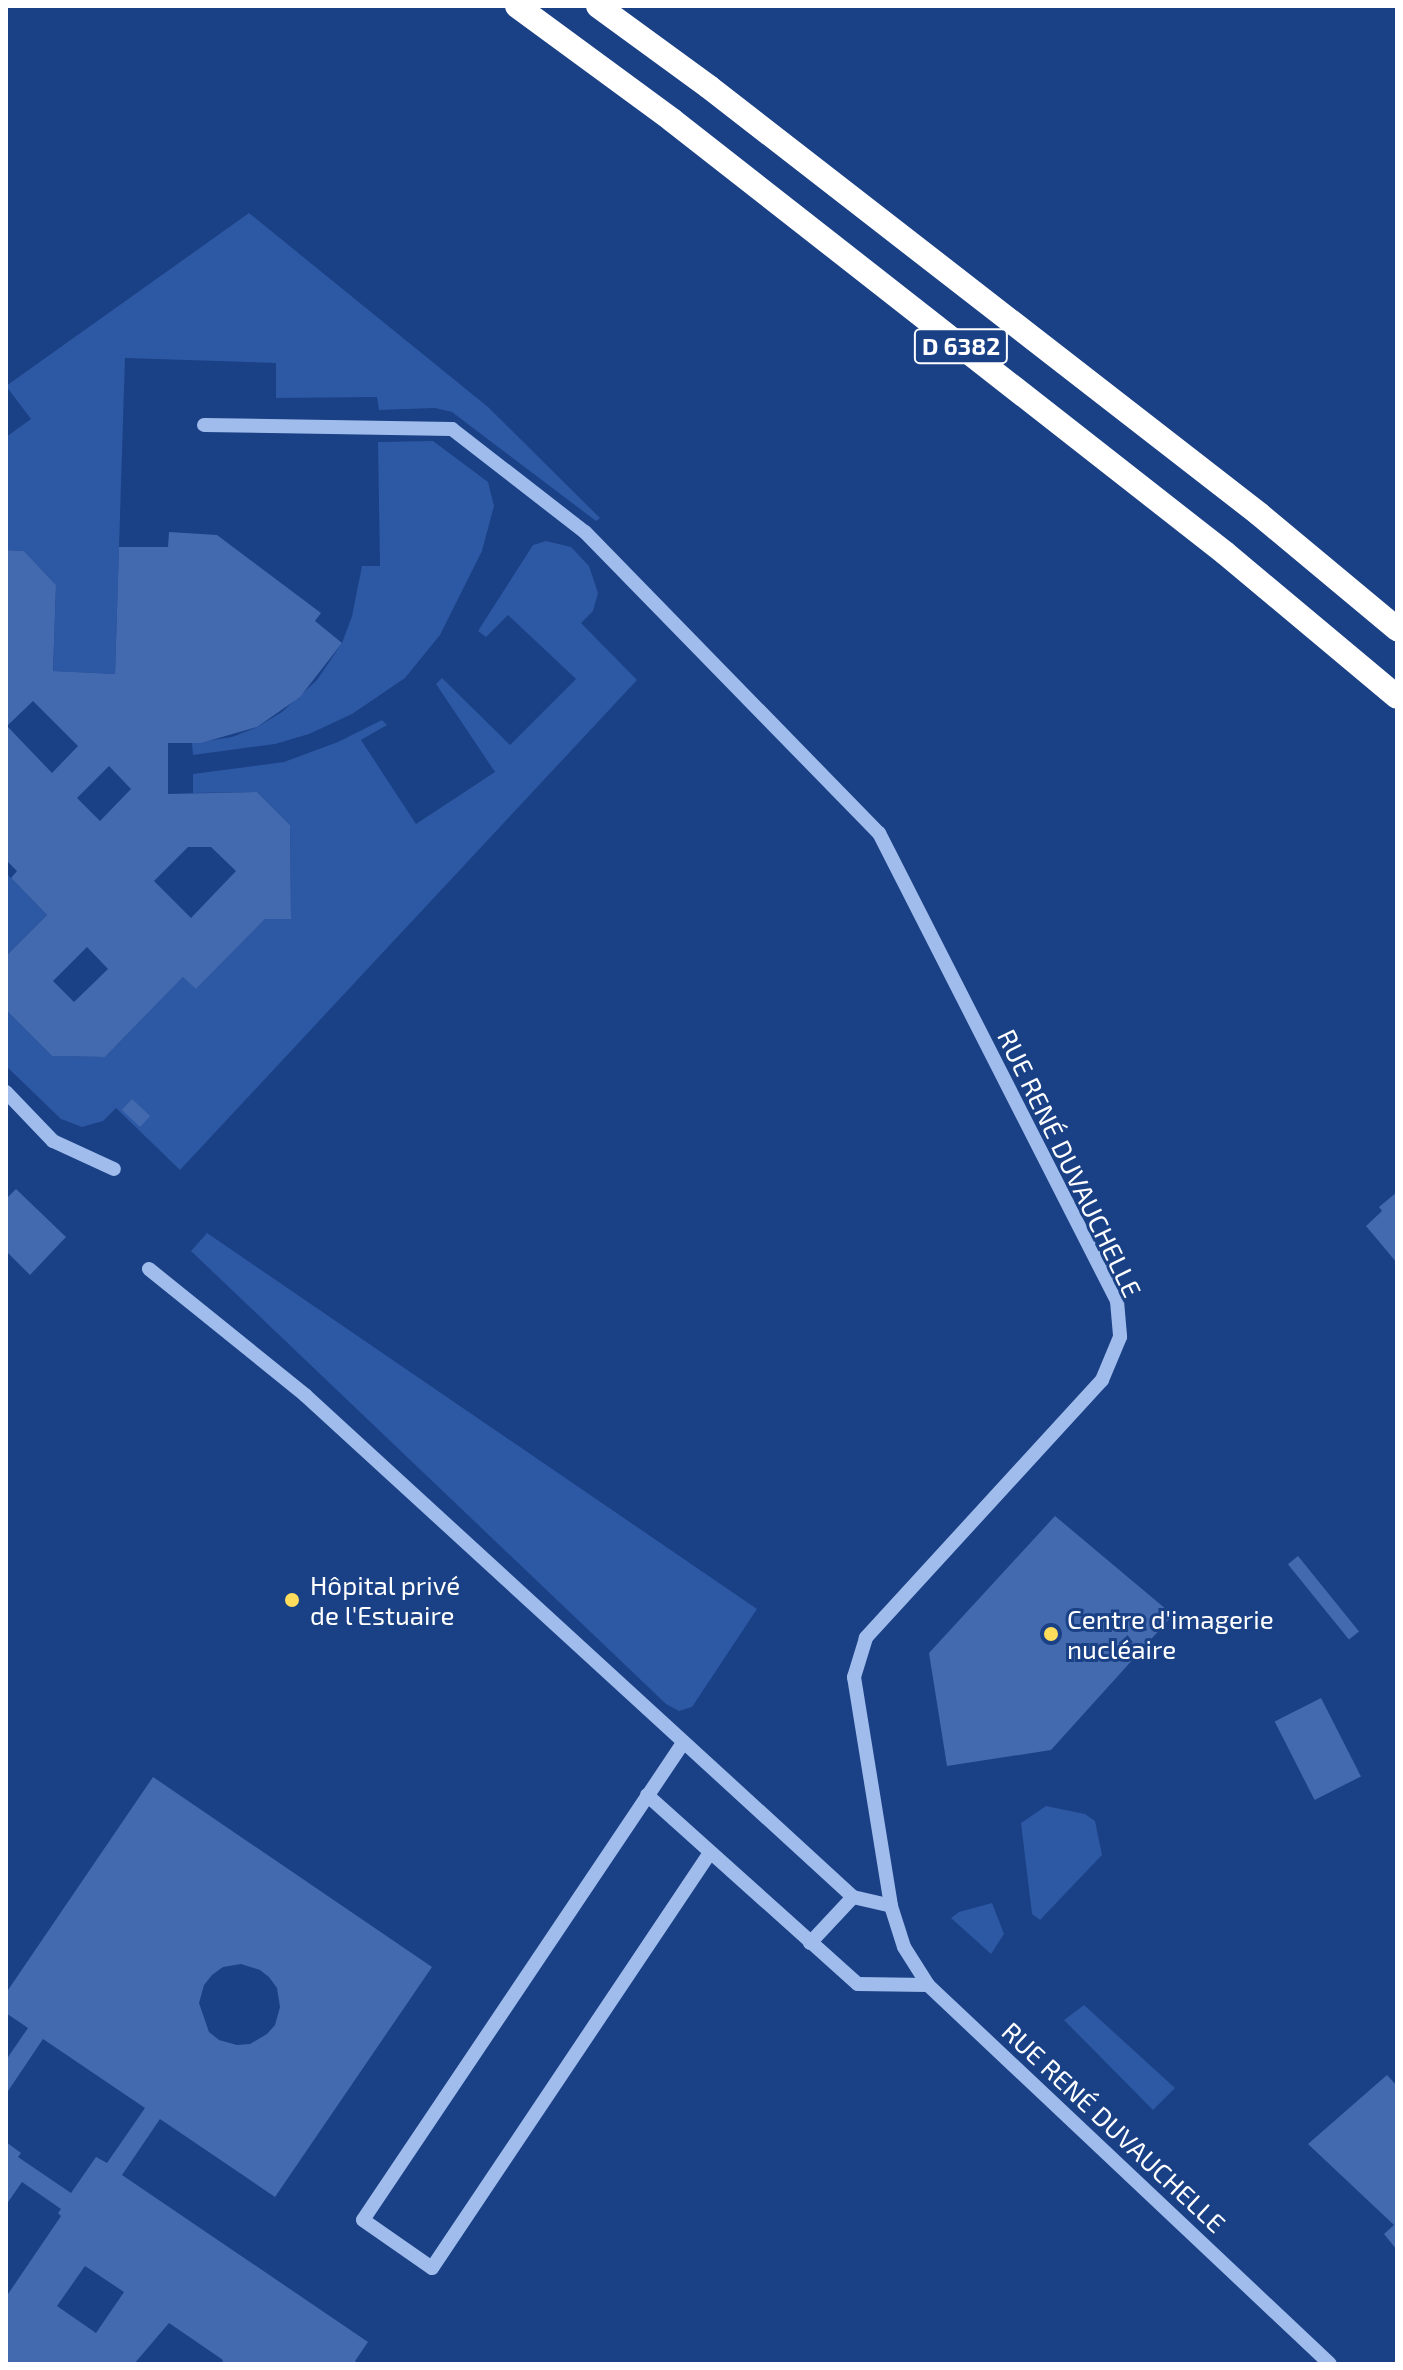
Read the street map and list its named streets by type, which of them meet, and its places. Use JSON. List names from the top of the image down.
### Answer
{
  "streets": {
    "highway": ["D 6382"],
    "street": ["RUE RENÉ DUVAUCHELLE"]
  },
  "places": ["Hôpital privé de l'Estuaire", "Centre d'imagerie nucléaire"]
}
